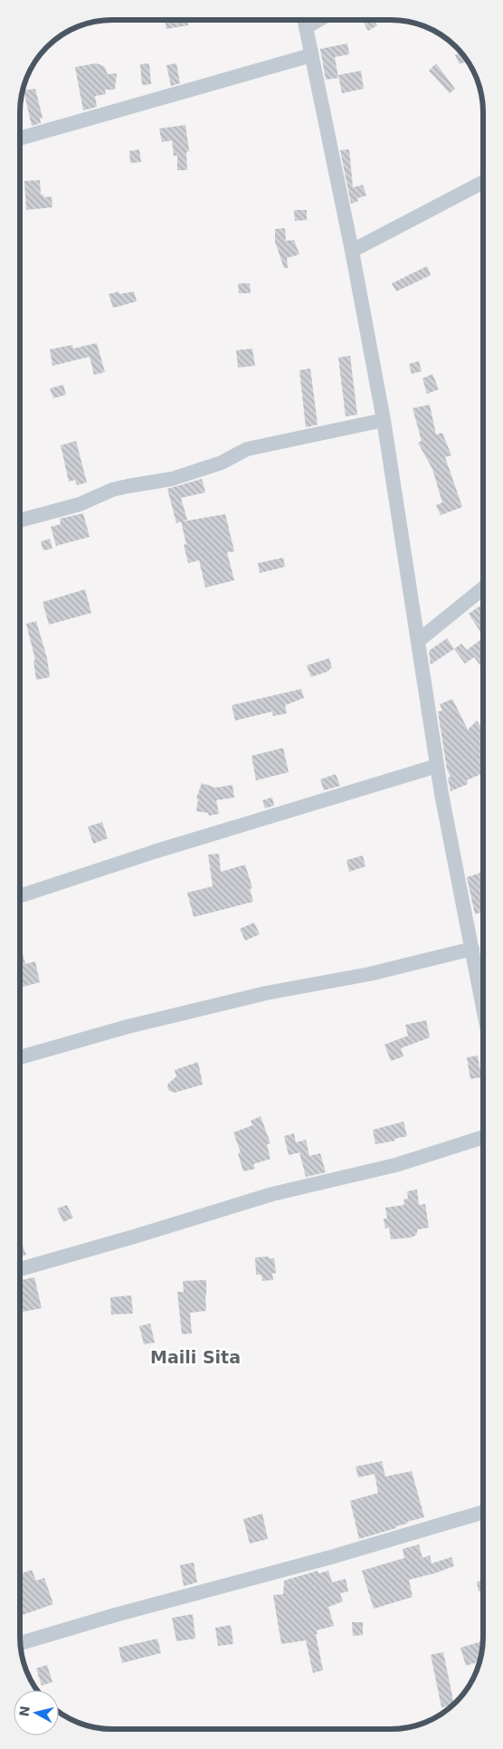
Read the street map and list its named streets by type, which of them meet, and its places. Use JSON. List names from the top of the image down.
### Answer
{
  "districts": ["Maili Sita"],
  "north": "left"
}
